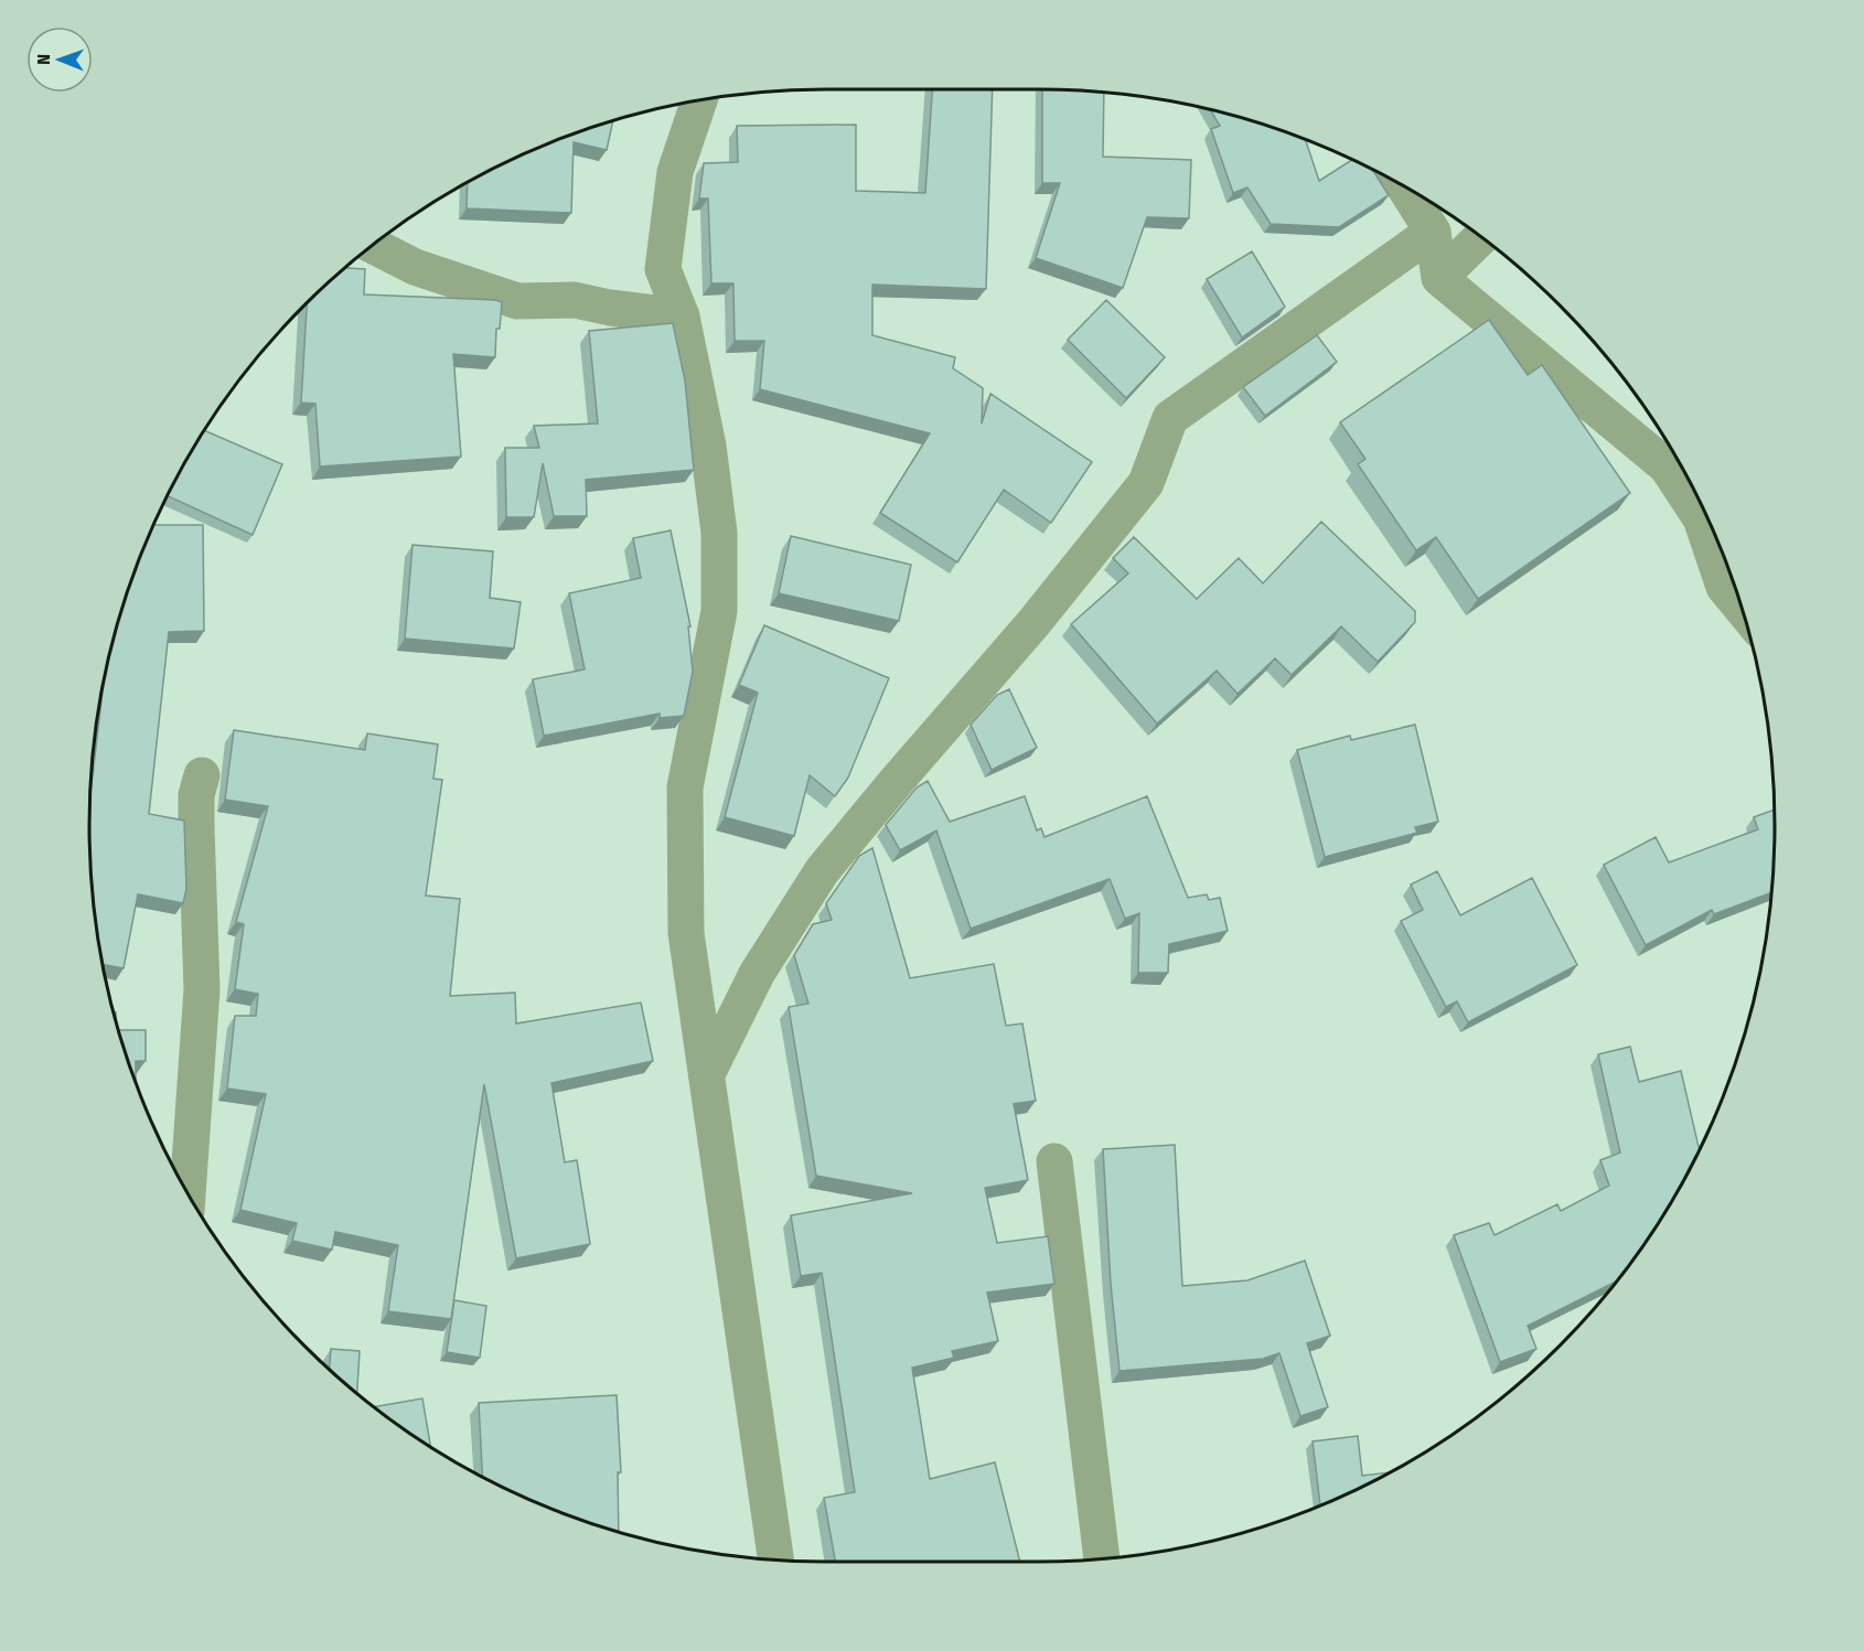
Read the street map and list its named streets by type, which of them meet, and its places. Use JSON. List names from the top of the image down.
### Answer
{
  "north": "left"
}
